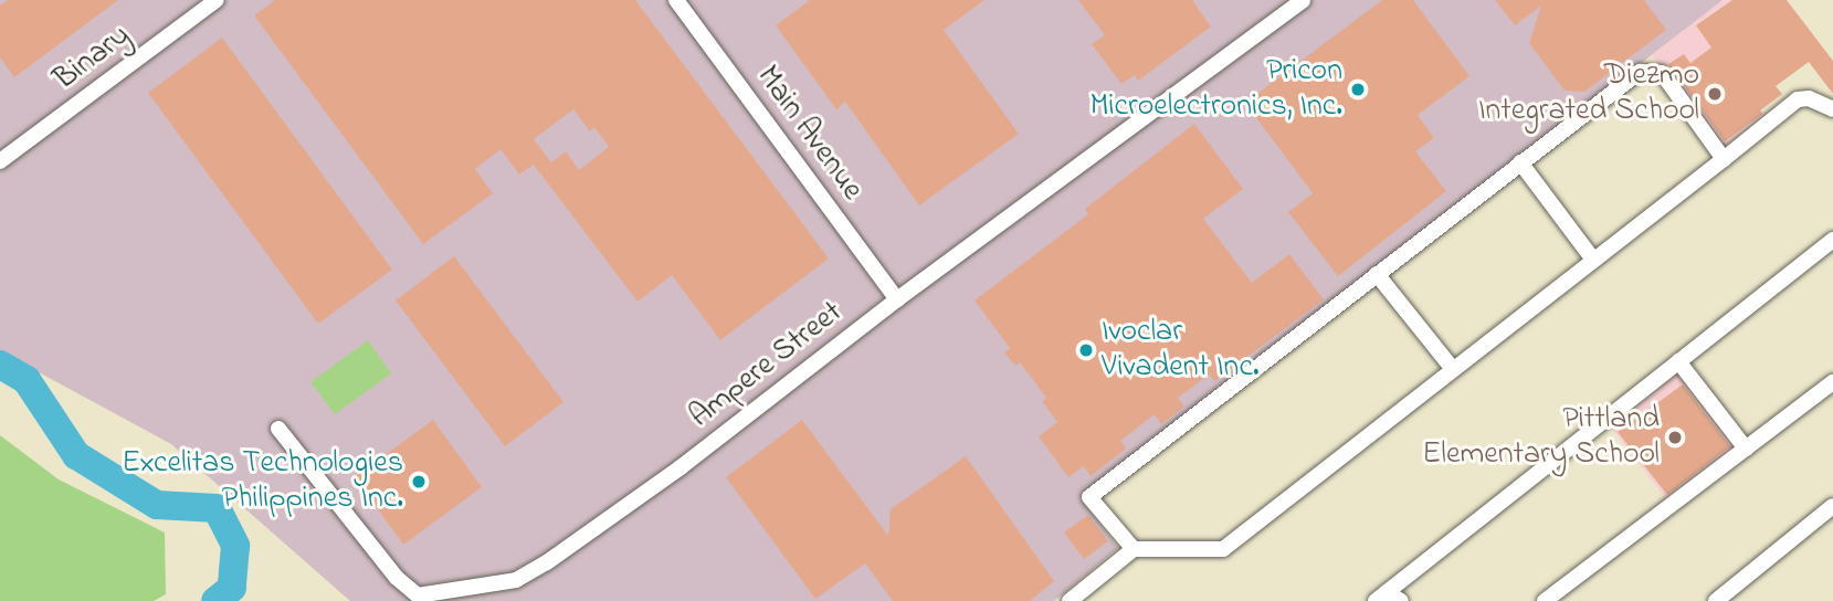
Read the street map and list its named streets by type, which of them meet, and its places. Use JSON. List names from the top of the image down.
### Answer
{
  "streets": {
    "street": ["Binary", "Main Avenue", "Ampere Street"]
  },
  "crossings": [
    ["Main Avenue", "Ampere Street"]
  ],
  "places": [
    "Pricon Microelectronics, Inc.",
    "Diezmo Integrated School",
    "Ivoclar Vivadent Inc.",
    "Pittland Elementary School",
    "Excelitas Technologies Philippines Inc."
  ]
}
